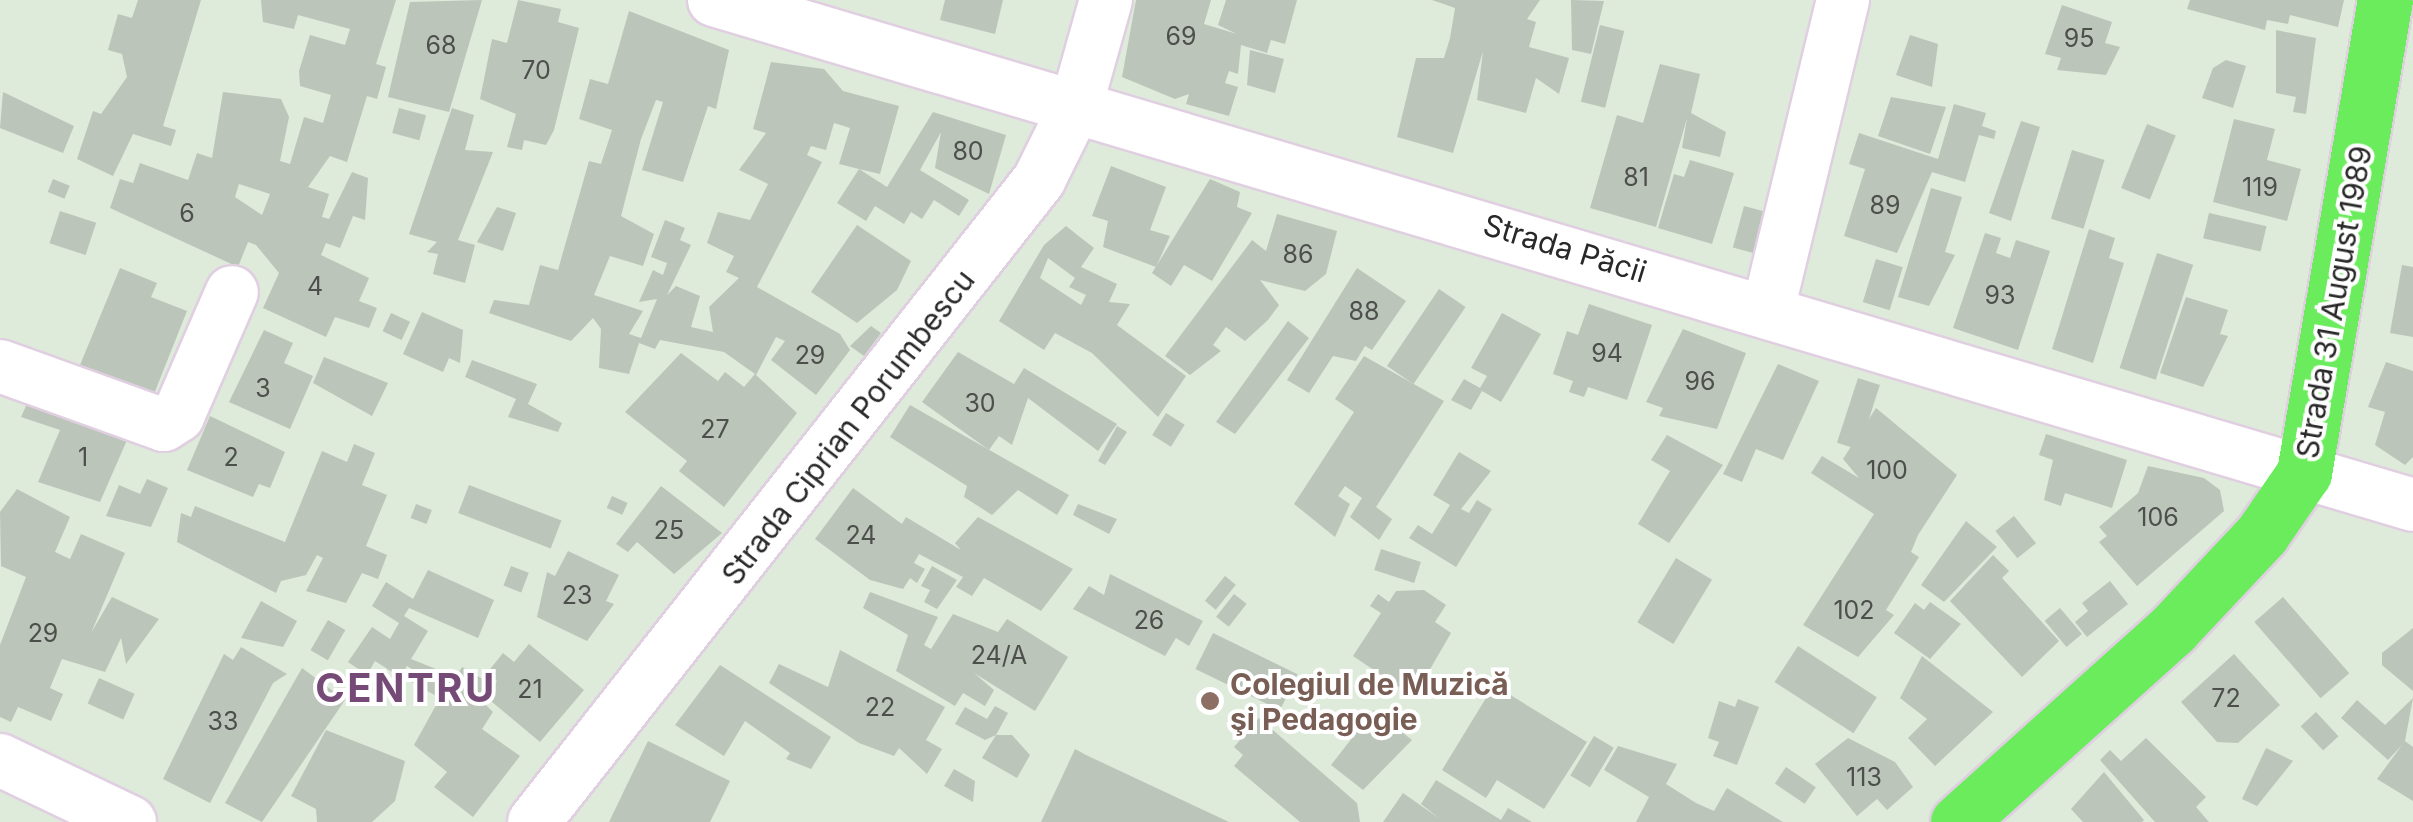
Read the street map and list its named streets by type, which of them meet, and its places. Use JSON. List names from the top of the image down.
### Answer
{
  "streets": {
    "main road": ["Strada 31 August 1989"],
    "street": ["Strada Păcii", "Strada Ciprian Porumbescu"]
  },
  "crossings": [
    ["Strada Păcii", "Strada 31 August 1989"],
    ["Strada Păcii", "Strada Ciprian Porumbescu"]
  ],
  "districts": ["CENTRU"],
  "places": ["Colegiul de Muzică şi Pedagogie"],
  "house_numbers": [
    "69",
    "95",
    "68",
    "70",
    "80",
    "81",
    "119",
    "89",
    "6",
    "86",
    "4",
    "93",
    "88",
    "94",
    "29",
    "96",
    "3",
    "30",
    "27",
    "1",
    "2",
    "100",
    "106",
    "25",
    "24",
    "23",
    "102",
    "26",
    "29",
    "24/A",
    "21",
    "72",
    "22",
    "33",
    "113"
  ]
}
